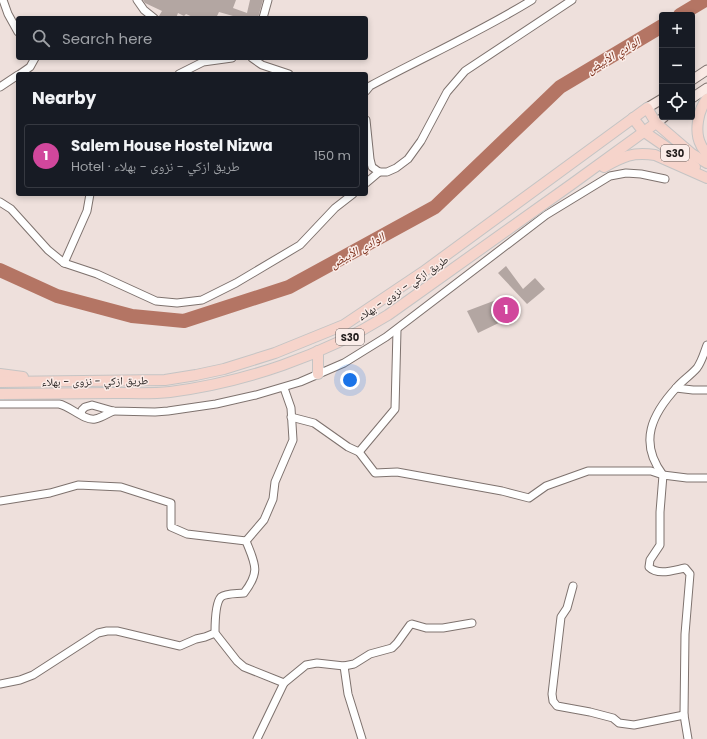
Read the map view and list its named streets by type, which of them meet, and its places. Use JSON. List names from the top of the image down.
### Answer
{
  "streets": {
    "main road": ["S30", "طريق ازكي - نزوى - بهلاء"]
  },
  "crossings": [
    ["S30", "طريق ازكي - نزوى - بهلاء"]
  ],
  "water": ["الوادي الأبيض"],
  "page": {
    "map_buttons": ["+", "−"],
    "search": "Search here",
    "heading": "Nearby",
    "list": [
      {
        "mark": "1",
        "name": "Salem House Hostel Nizwa",
        "note": "Hotel · طريق ازكي - نزوى - بهلاء",
        "value": "150 m"
      }
    ],
    "pins": "1"
  }
}
